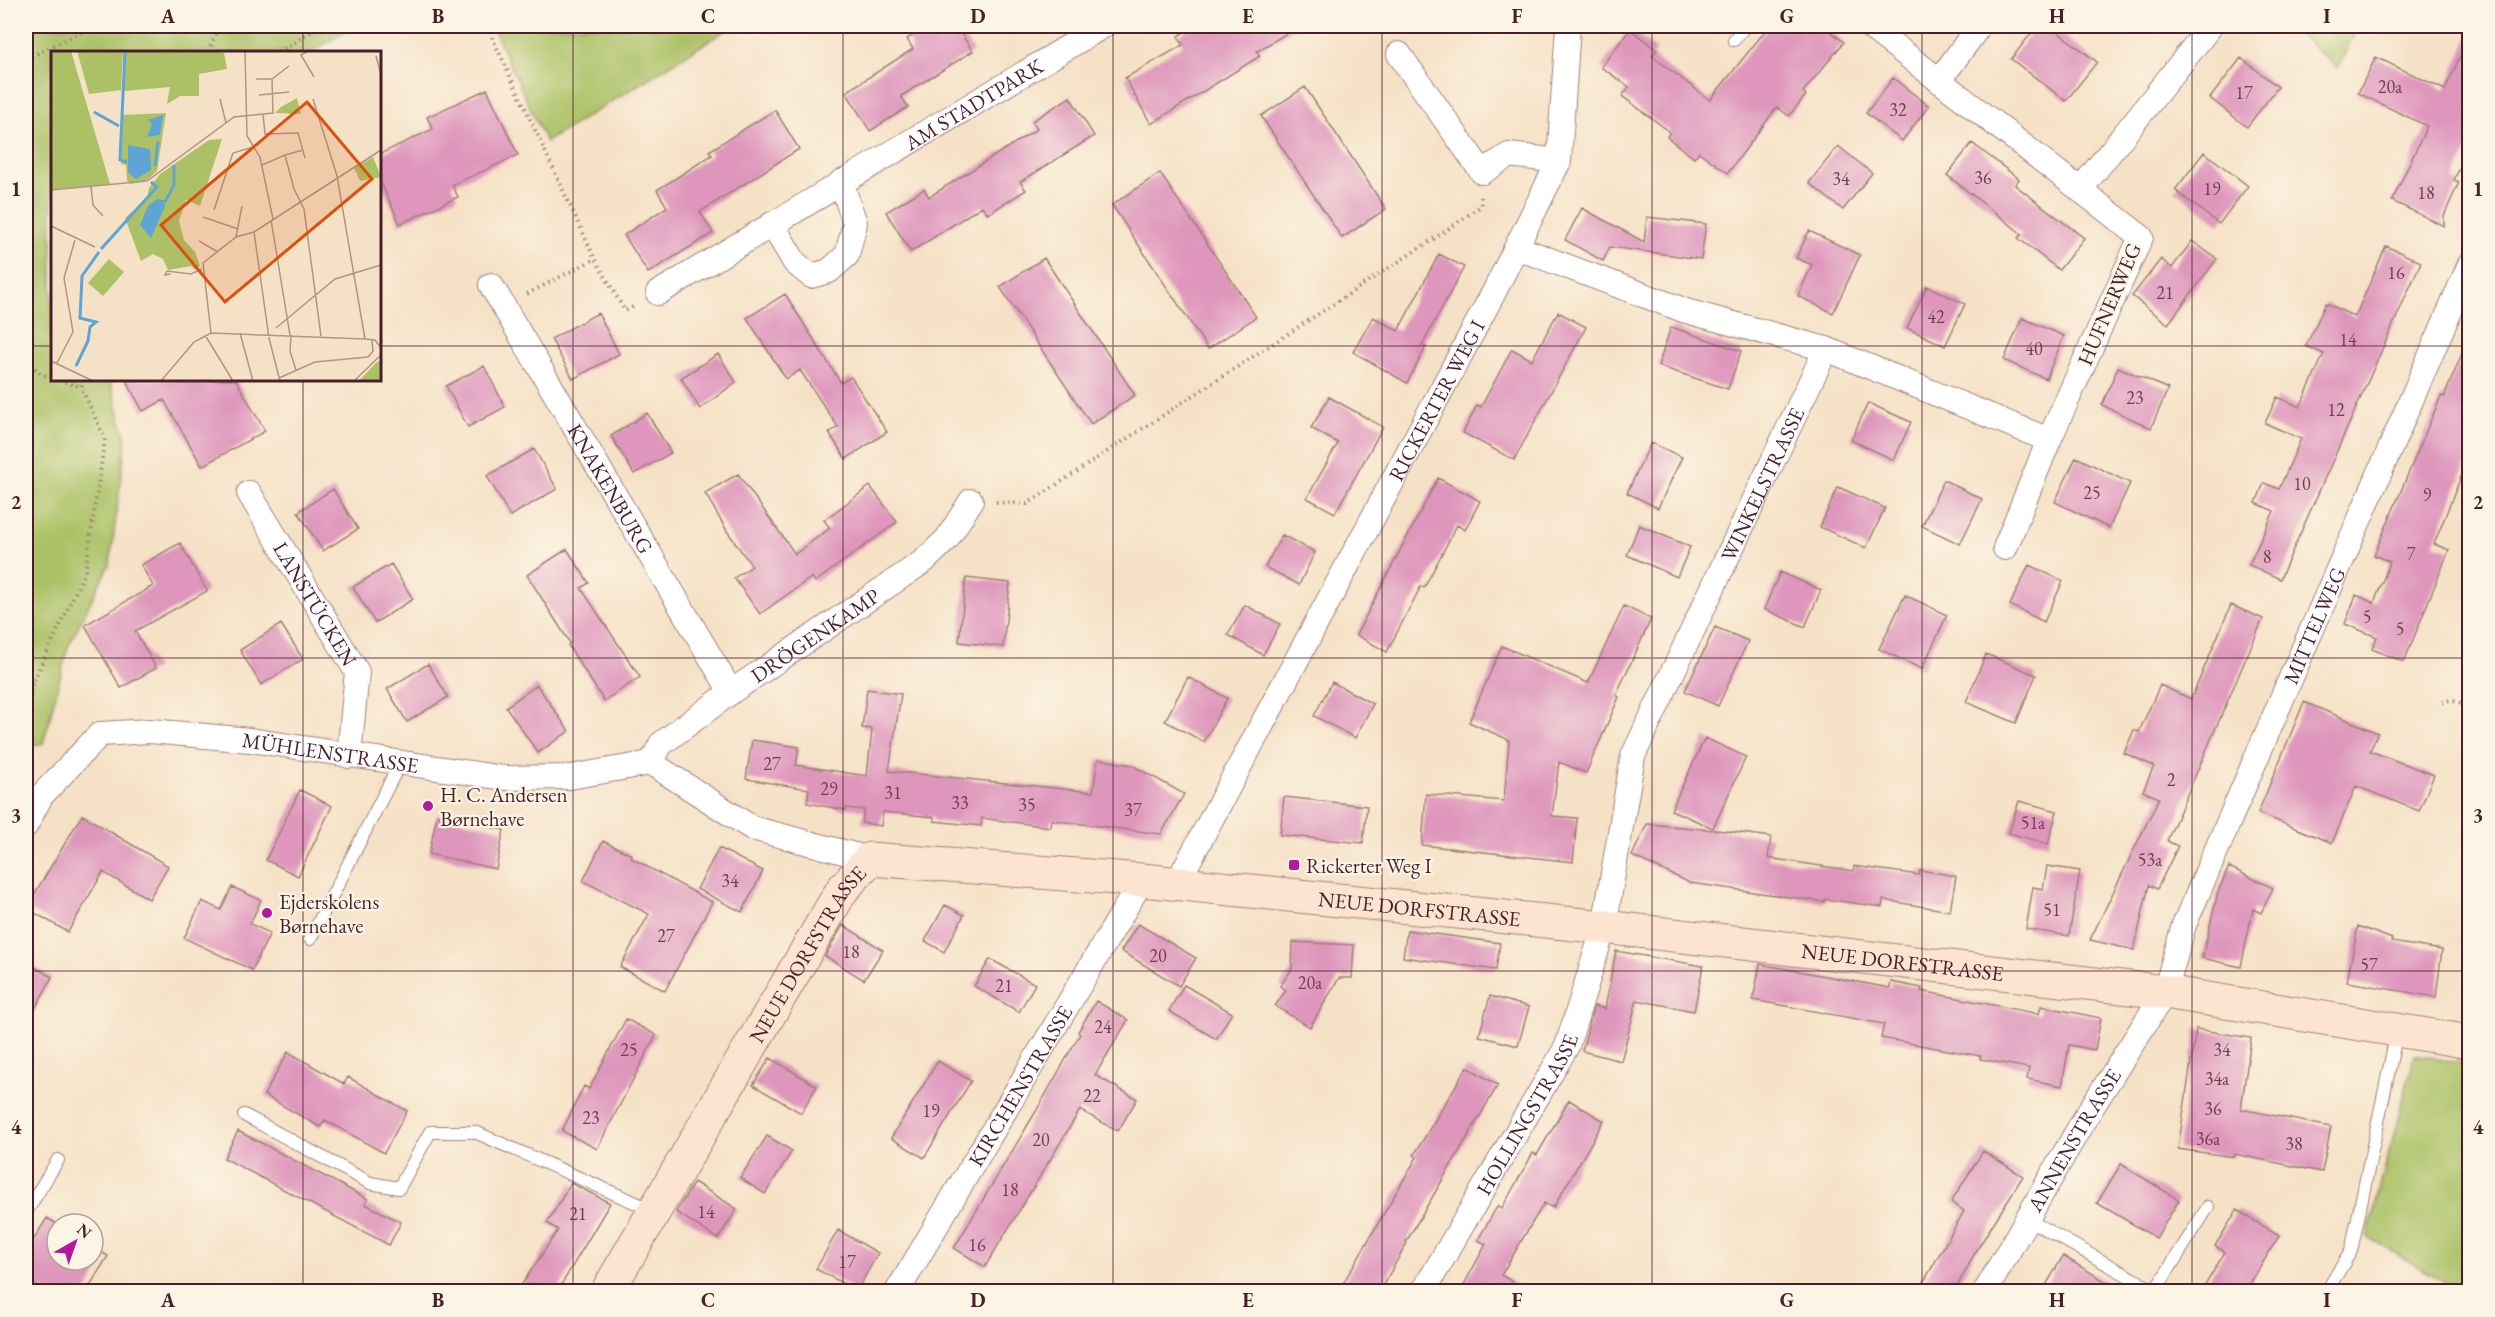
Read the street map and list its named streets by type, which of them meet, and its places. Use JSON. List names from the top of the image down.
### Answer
{
  "streets": {
    "street": [
      "AM STADTPARK",
      "HUFNERWEG",
      "RICKERTER WEG I",
      "WINKELSTRASSE",
      "KNAKENBURG",
      "LANSTÜCKEN",
      "MITTELWEG",
      "DRÖGENKAMP",
      "MÜHLENSTRASSE",
      "NEUE DORFSTRASSE",
      "KIRCHENSTRASSE",
      "HOLLINGSTRASSE",
      "ANNENSTRASSE"
    ]
  },
  "crossings": [
    ["RICKERTER WEG I", "NEUE DORFSTRASSE"],
    ["WINKELSTRASSE", "NEUE DORFSTRASSE"],
    ["WINKELSTRASSE", "HOLLINGSTRASSE"],
    ["KNAKENBURG", "DRÖGENKAMP"],
    ["LANSTÜCKEN", "MÜHLENSTRASSE"],
    ["MITTELWEG", "NEUE DORFSTRASSE"],
    ["MITTELWEG", "ANNENSTRASSE"],
    ["DRÖGENKAMP", "MÜHLENSTRASSE"],
    ["NEUE DORFSTRASSE", "KIRCHENSTRASSE"],
    ["NEUE DORFSTRASSE", "HOLLINGSTRASSE"],
    ["NEUE DORFSTRASSE", "ANNENSTRASSE"]
  ],
  "places": {
    "other": ["H. C. Andersen Børnehave", "Ejderskolens Børnehave"],
    "transit": ["Rickerter Weg I"]
  },
  "house_numbers": [
    "20a",
    "17",
    "32",
    "36",
    "34",
    "19",
    "18",
    "16",
    "21",
    "42",
    "14",
    "40",
    "23",
    "12",
    "10",
    "25",
    "9",
    "7",
    "8",
    "5",
    "5",
    "27",
    "2",
    "29",
    "31",
    "33",
    "35",
    "37",
    "51a",
    "53a",
    "34",
    "51",
    "27",
    "18",
    "20",
    "57",
    "20a",
    "21",
    "24",
    "25",
    "34",
    "34a",
    "22",
    "36",
    "19",
    "23",
    "36a",
    "20",
    "38",
    "18",
    "14",
    "21",
    "16",
    "17"
  ],
  "north": "top right",
  "grid": {
    "columns": [
      "A",
      "B",
      "C",
      "D",
      "E",
      "F",
      "G",
      "H",
      "I"
    ],
    "rows": [
      "1",
      "2",
      "3",
      "4"
    ]
  }
}
